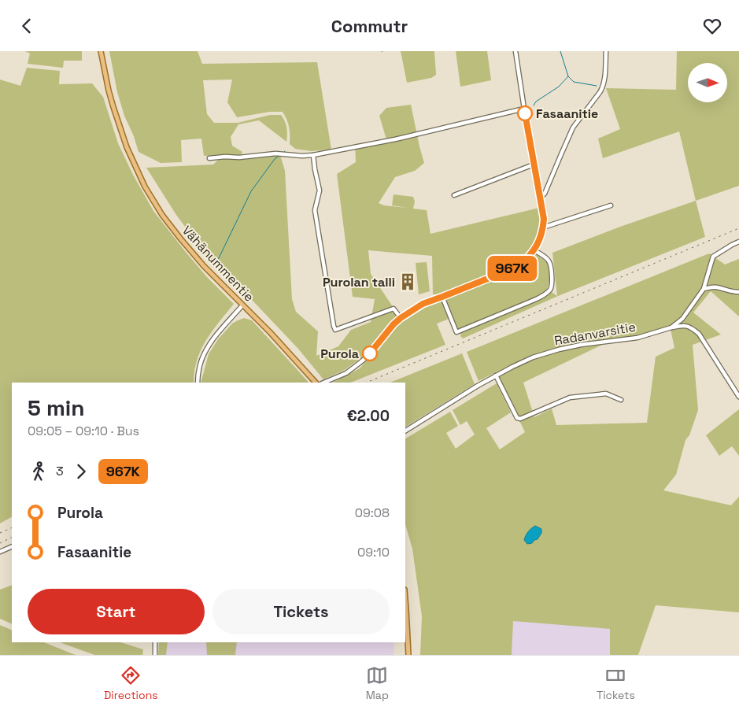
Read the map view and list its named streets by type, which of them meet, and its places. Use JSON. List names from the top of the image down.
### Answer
{
  "streets": {
    "main road": ["Vähänummentie"],
    "street": ["Radanvarsitie"]
  },
  "places": {
    "other": ["Fasaanitie", "Purola"],
    "building": ["Purolan talli"]
  },
  "lines": ["bus line 967K"],
  "north": "right",
  "page": {
    "header": "Commutr",
    "on_map": "967K",
    "heading": ["5 min", "09:05 – 09:10 · Bus", "€2.00"],
    "legs": ["3", "967K"],
    "list": [
      {
        "name": "Purola",
        "value": "09:08"
      },
      {
        "name": "Fasaanitie",
        "value": "09:10"
      }
    ],
    "buttons": ["Start", "Tickets"],
    "tabs": ["Directions", "Map", "Tickets"]
  }
}
